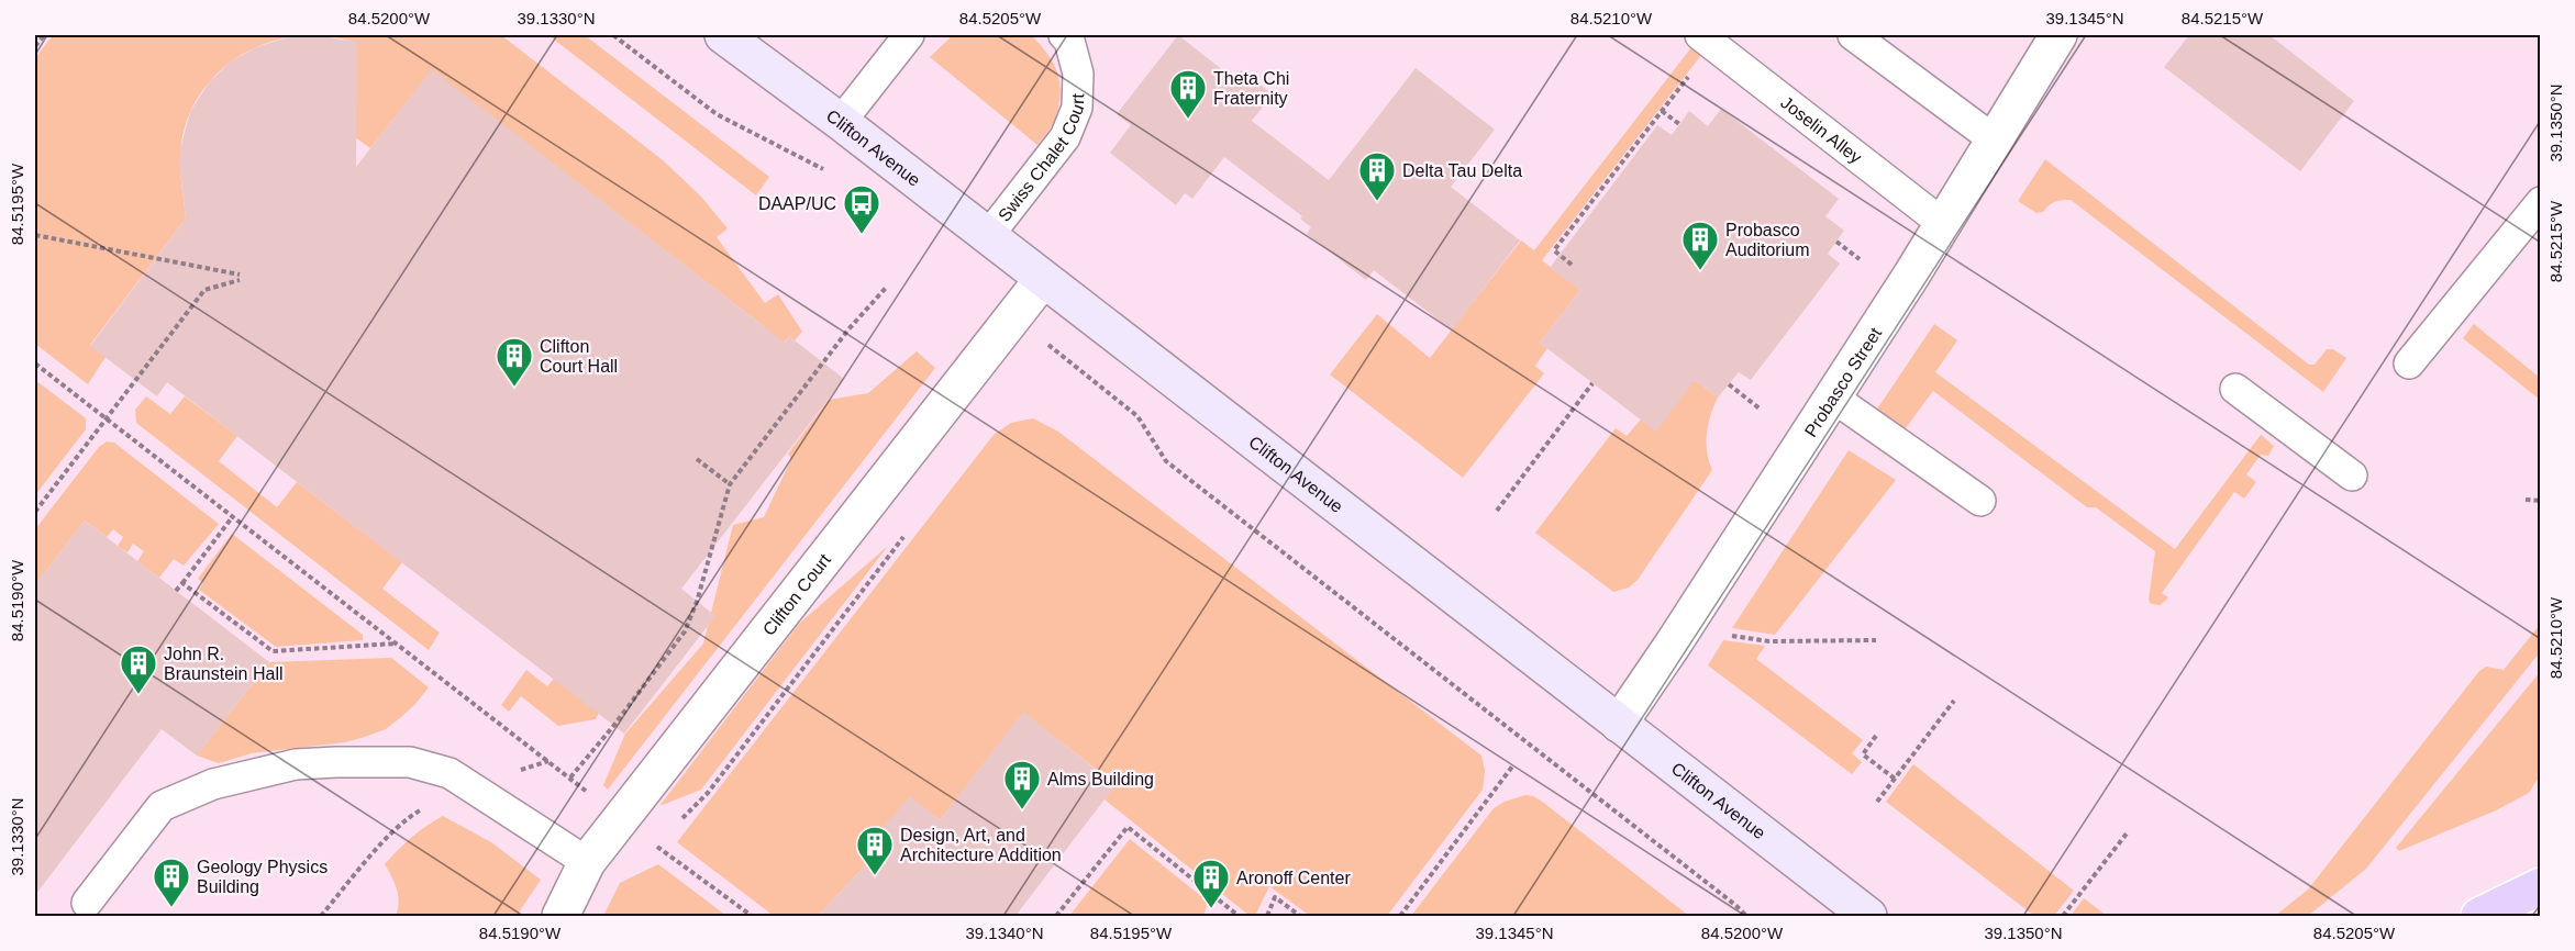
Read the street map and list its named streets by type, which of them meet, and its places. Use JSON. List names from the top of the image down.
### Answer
{
  "streets": {
    "main road": ["Clifton Avenue"],
    "street": ["Probasco Street", "Clifton Court"],
    "lane": ["Joselin Alley", "Swiss Chalet Court"]
  },
  "crossings": [
    ["Joselin Alley", "Probasco Street"],
    ["Clifton Avenue", "Swiss Chalet Court"],
    ["Clifton Avenue", "Probasco Street"],
    ["Clifton Avenue", "Clifton Court"]
  ],
  "places": {
    "building": [
      "Theta Chi Fraternity",
      "Delta Tau Delta",
      "Probasco Auditorium",
      "Clifton Court Hall",
      "John R. Braunstein Hall",
      "Alms Building",
      "Design, Art, and Architecture Addition",
      "Geology Physics Building",
      "Aronoff Center"
    ],
    "bus stop": ["DAAP/UC"]
  },
  "coordinates": [
    "84.5200°W",
    "39.1330°N",
    "84.5205°W",
    "84.5210°W",
    "39.1345°N",
    "84.5215°W",
    "39.1350°N",
    "84.5195°W",
    "84.5190°W",
    "39.1340°N"
  ]
}
